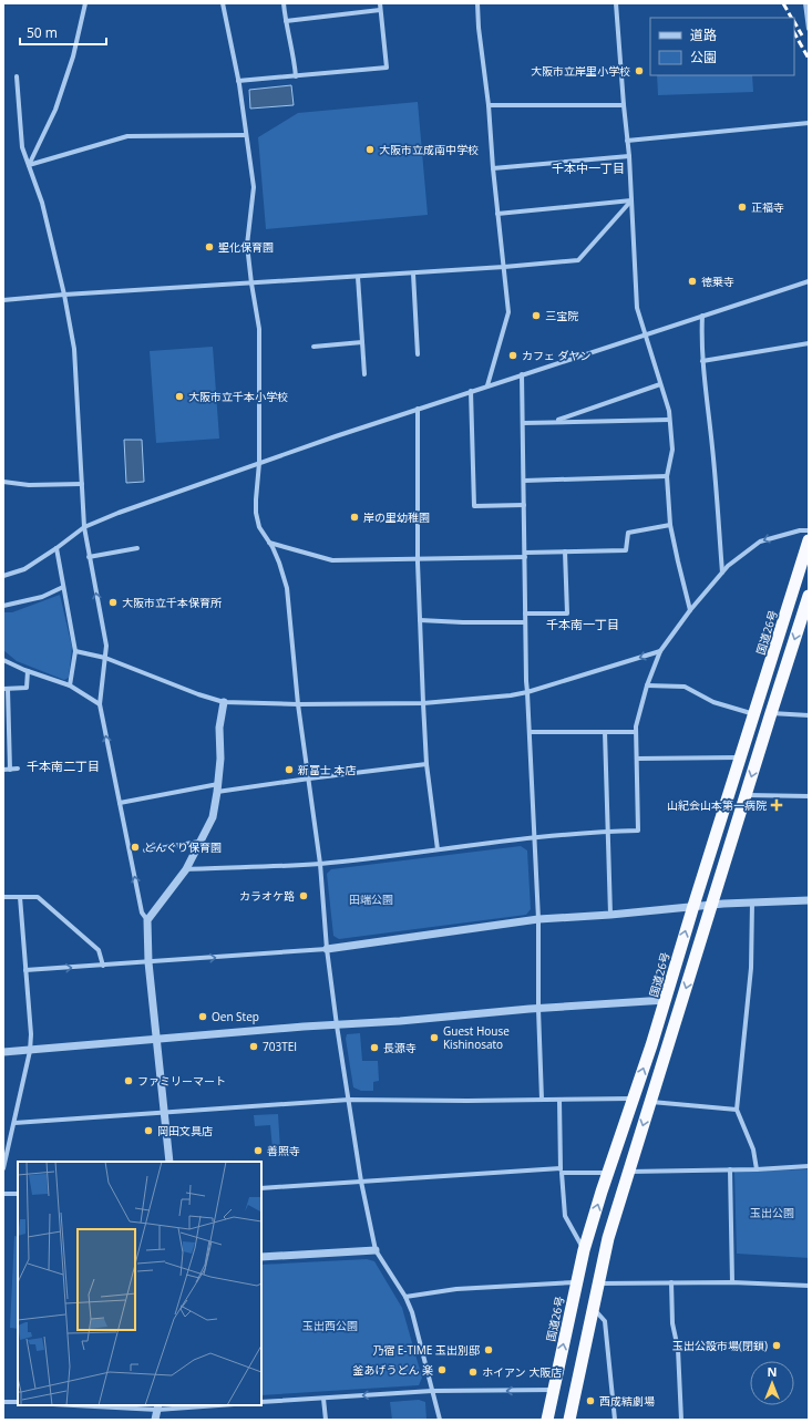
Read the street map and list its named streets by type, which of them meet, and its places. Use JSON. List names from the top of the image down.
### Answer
{
  "streets": {
    "highway": ["国道26号"]
  },
  "districts": ["千本中一丁目", "千本南一丁目", "千本南二丁目"],
  "parks": ["田端公園", "玉出公園", "玉出西公園"],
  "places": {
    "other": [
      "大阪市立岸里小学校",
      "大阪市立成南中学校",
      "正福寺",
      "聖化保育園",
      "徳乗寺",
      "三宝院",
      "カフェ ダヤン",
      "大阪市立千本小学校",
      "岸の里幼稚園",
      "大阪市立千本保育所",
      "新富士 本店",
      "どんぐり保育園",
      "カラオケ路",
      "Oen Step",
      "Guest House Kishinosato",
      "703TEI",
      "長源寺",
      "ファミリーマート",
      "岡田文具店",
      "善照寺",
      "玉出公設市場(閉鎖)",
      "乃宿 E-TIME 玉出別邸",
      "釜あげうどん 楽",
      "ホイアン 大阪店",
      "西成結劇場"
    ],
    "health": ["山紀会山本第一病院"]
  },
  "legend": ["道路", "公園"],
  "scale_bar": "50 m",
  "north": "top"
}
